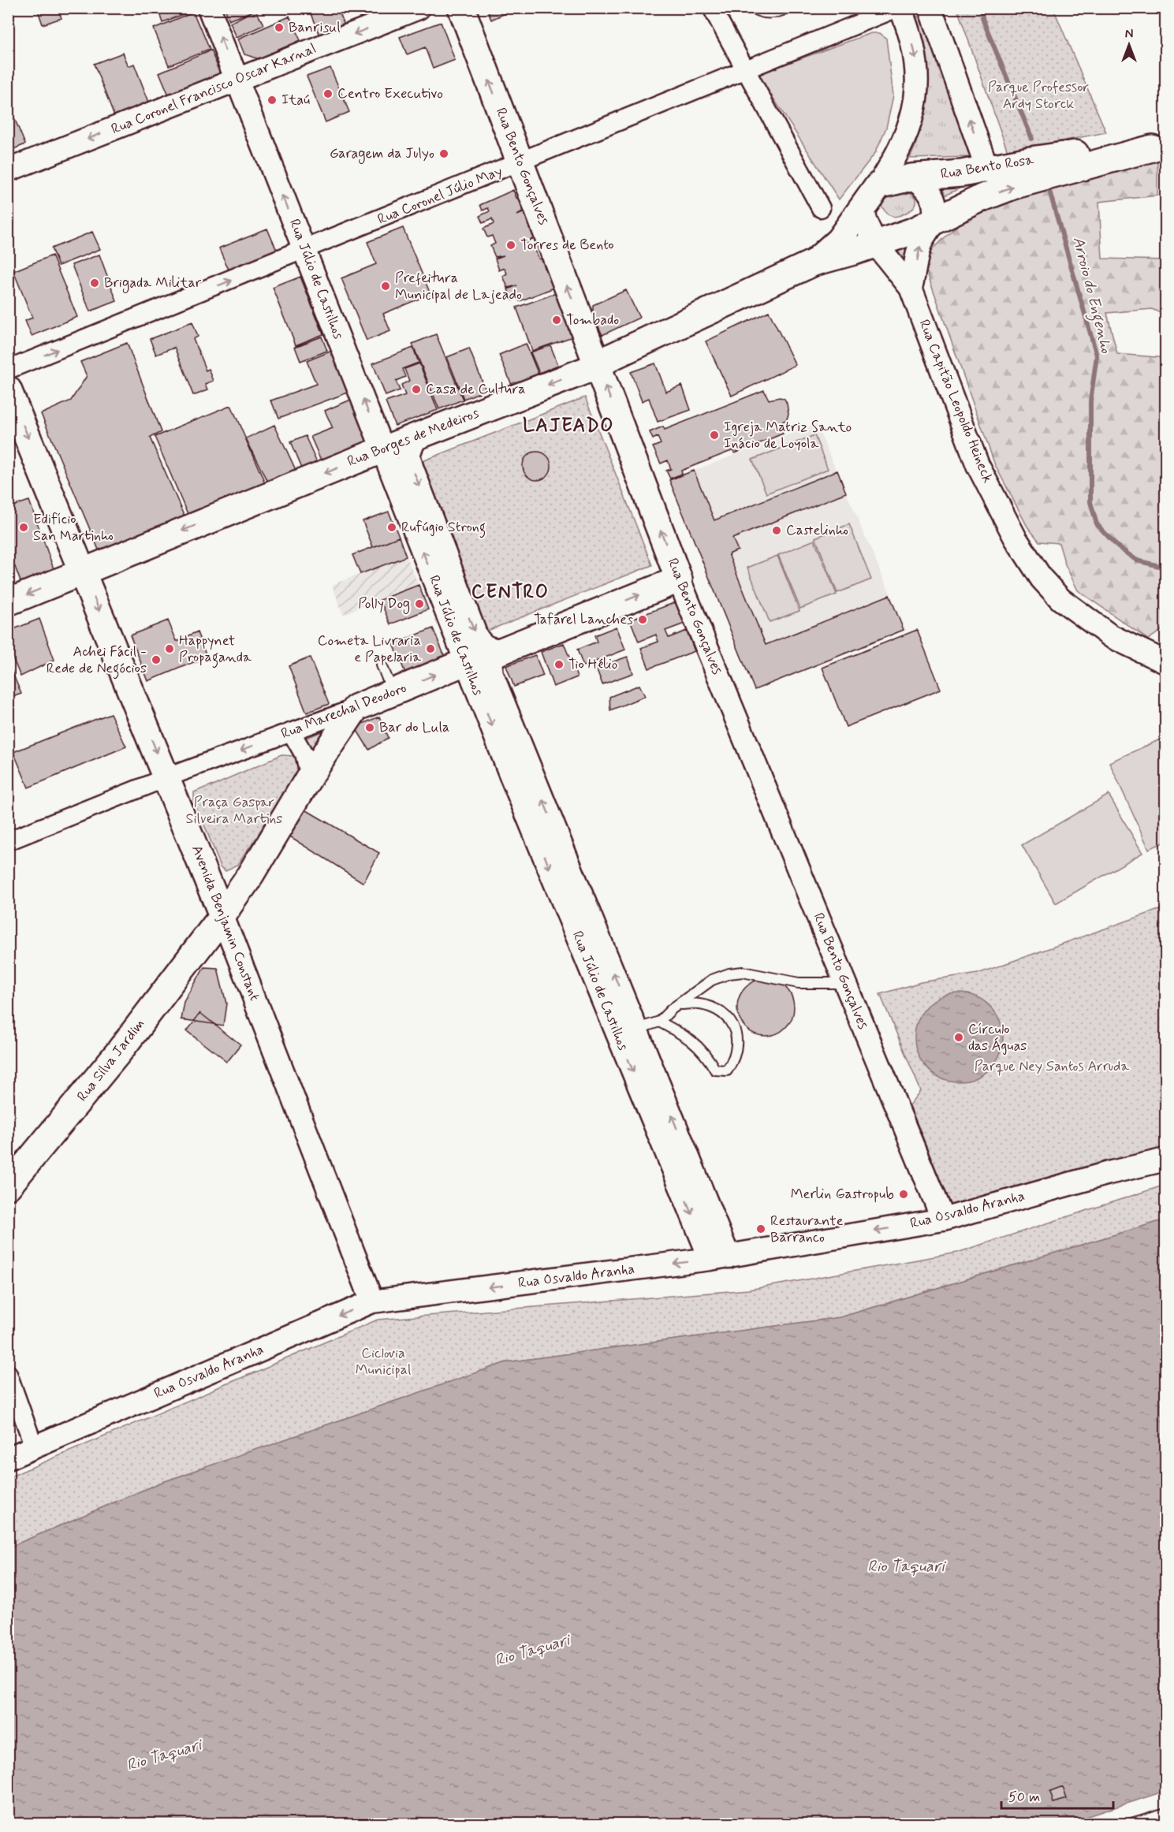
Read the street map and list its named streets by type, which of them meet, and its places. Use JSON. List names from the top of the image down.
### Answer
{
  "streets": {
    "main road": [
      "Rua Bento Gonçalves",
      "Rua Bento Rosa",
      "Rua Borges de Medeiros",
      "Rua Marechal Deodoro",
      "Avenida Benjamin Constant",
      "Rua Silva Jardim"
    ],
    "street": [
      "Rua Coronel Francisco Oscar Karnal",
      "Rua Coronel Júlio May",
      "Rua Júlio de Castilhos",
      "Rua Capitão Leopoldo Heineck",
      "Rua Osvaldo Aranha"
    ]
  },
  "crossings": [
    ["Rua Coronel Francisco Oscar Karnal", "Rua Júlio de Castilhos"],
    ["Rua Bento Gonçalves", "Rua Coronel Júlio May"],
    ["Rua Bento Gonçalves", "Rua Borges de Medeiros"],
    ["Rua Bento Gonçalves", "Rua Marechal Deodoro"],
    ["Rua Bento Gonçalves", "Rua Osvaldo Aranha"],
    ["Rua Bento Rosa", "Rua Capitão Leopoldo Heineck"],
    ["Rua Bento Rosa", "Rua Borges de Medeiros"],
    ["Rua Coronel Júlio May", "Rua Júlio de Castilhos"],
    ["Rua Júlio de Castilhos", "Rua Borges de Medeiros"],
    ["Rua Júlio de Castilhos", "Rua Marechal Deodoro"],
    ["Rua Júlio de Castilhos", "Rua Osvaldo Aranha"],
    ["Rua Capitão Leopoldo Heineck", "Rua Borges de Medeiros"],
    ["Rua Borges de Medeiros", "Avenida Benjamin Constant"],
    ["Rua Marechal Deodoro", "Avenida Benjamin Constant"],
    ["Rua Marechal Deodoro", "Rua Silva Jardim"],
    ["Avenida Benjamin Constant", "Rua Silva Jardim"],
    ["Avenida Benjamin Constant", "Rua Osvaldo Aranha"]
  ],
  "one_way": [
    "Rua Coronel Francisco Oscar Karnal",
    "Rua Bento Gonçalves",
    "Rua Borges de Medeiros",
    "Avenida Benjamin Constant",
    "Rua Osvaldo Aranha"
  ],
  "districts": ["LAJEADO", "CENTRO"],
  "water": ["Arroio do Engenho", "Rio Taquari"],
  "parks": [
    "Parque Professor Ardy Storck",
    "Praça Gaspar Silveira Martins",
    "Parque Ney Santos Arruda",
    "Ciclovia Municipal"
  ],
  "places": [
    "Banrisul",
    "Centro Executivo",
    "Itaú",
    "Garagem da Julyo",
    "Torres de Bento",
    "Brigada Militar",
    "Prefeitura Municipal de Lajeado",
    "Tombado",
    "Casa de Cultura",
    "Igreja Matriz Santo Inácio de Loyola",
    "Edifício San Martinho",
    "Rufúgio Strong",
    "Castelinho",
    "Polly Dog",
    "Tafarel Lanches",
    "Happynet Propaganda",
    "Cometa Livraria e Papelaria",
    "Achei Fácil - Rede de Negócios",
    "Tio Hélio",
    "Bar do Lula",
    "Círculo das Águas",
    "Merlin Gastropub",
    "Restaurante Barranco"
  ],
  "scale_bar": "50 m",
  "north": "top"
}
